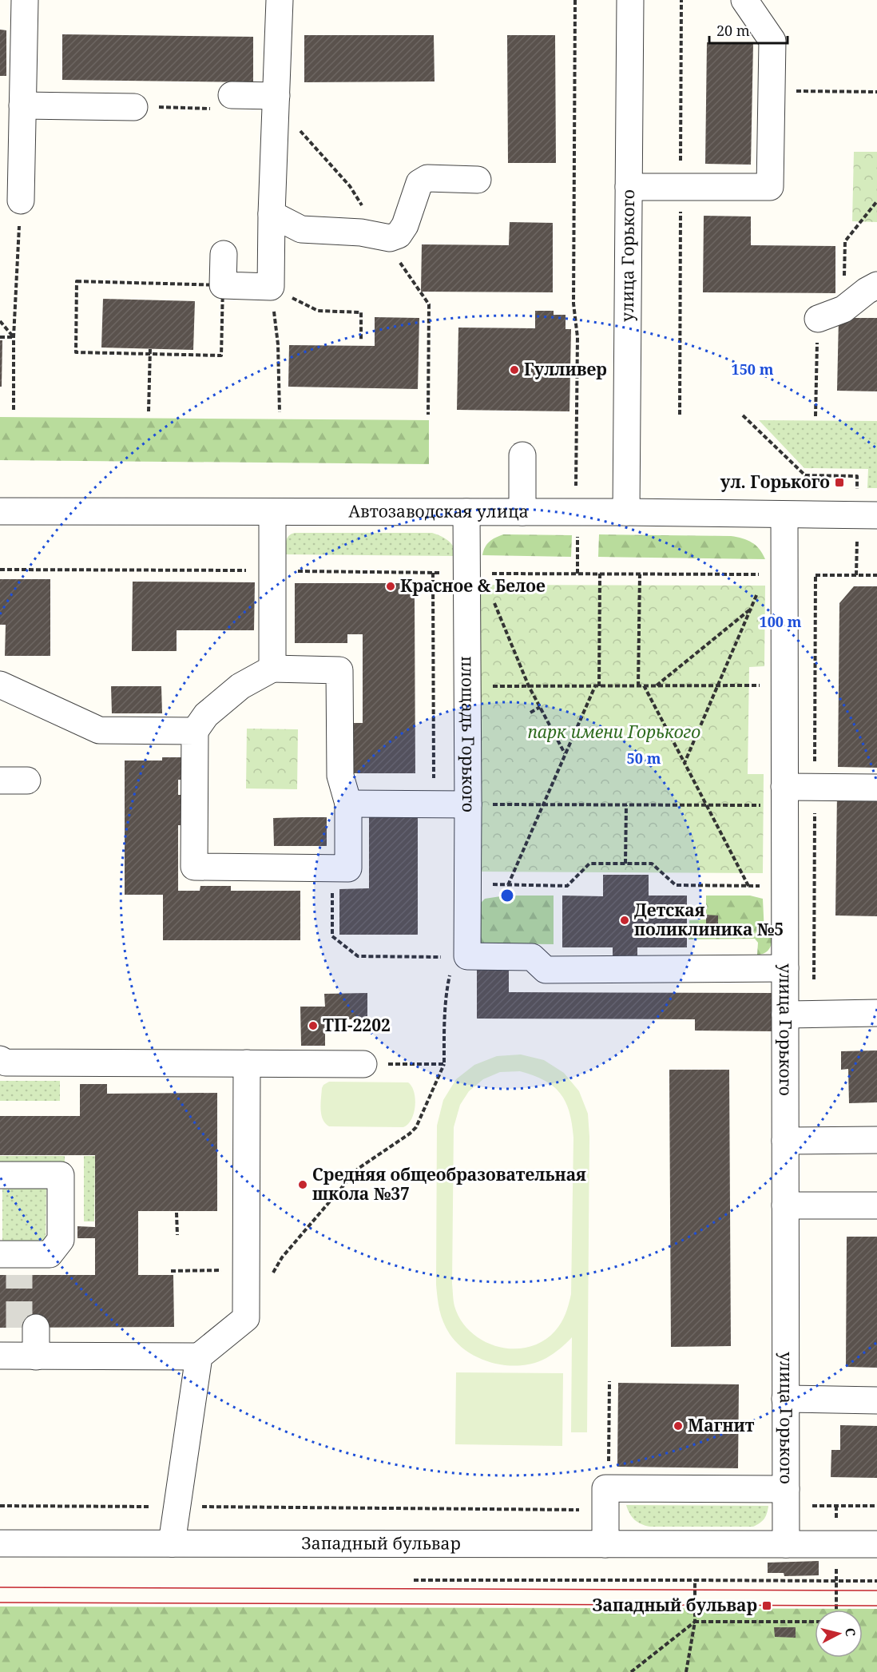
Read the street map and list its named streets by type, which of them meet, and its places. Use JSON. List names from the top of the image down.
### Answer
{
  "streets": {
    "street": [
      "улица Горького",
      "Автозаводская улица",
      "площадь Горького",
      "Западный бульвар"
    ]
  },
  "crossings": [
    ["улица Горького", "Автозаводская улица"],
    ["улица Горького", "Западный бульвар"],
    ["Автозаводская улица", "площадь Горького"]
  ],
  "parks": ["парк имени Горького"],
  "places": {
    "other": [
      "Гулливер",
      "Красное & Белое",
      "Детская поликлиника №5",
      "ТП-2202",
      "Средняя общеобразовательная школа №37",
      "Магнит"
    ],
    "transit": ["ул. Горького", "Западный бульвар"]
  },
  "scale_bar": "20 m",
  "north": "right",
  "rings": ["150 m", "100 m", "50 m"]
}
